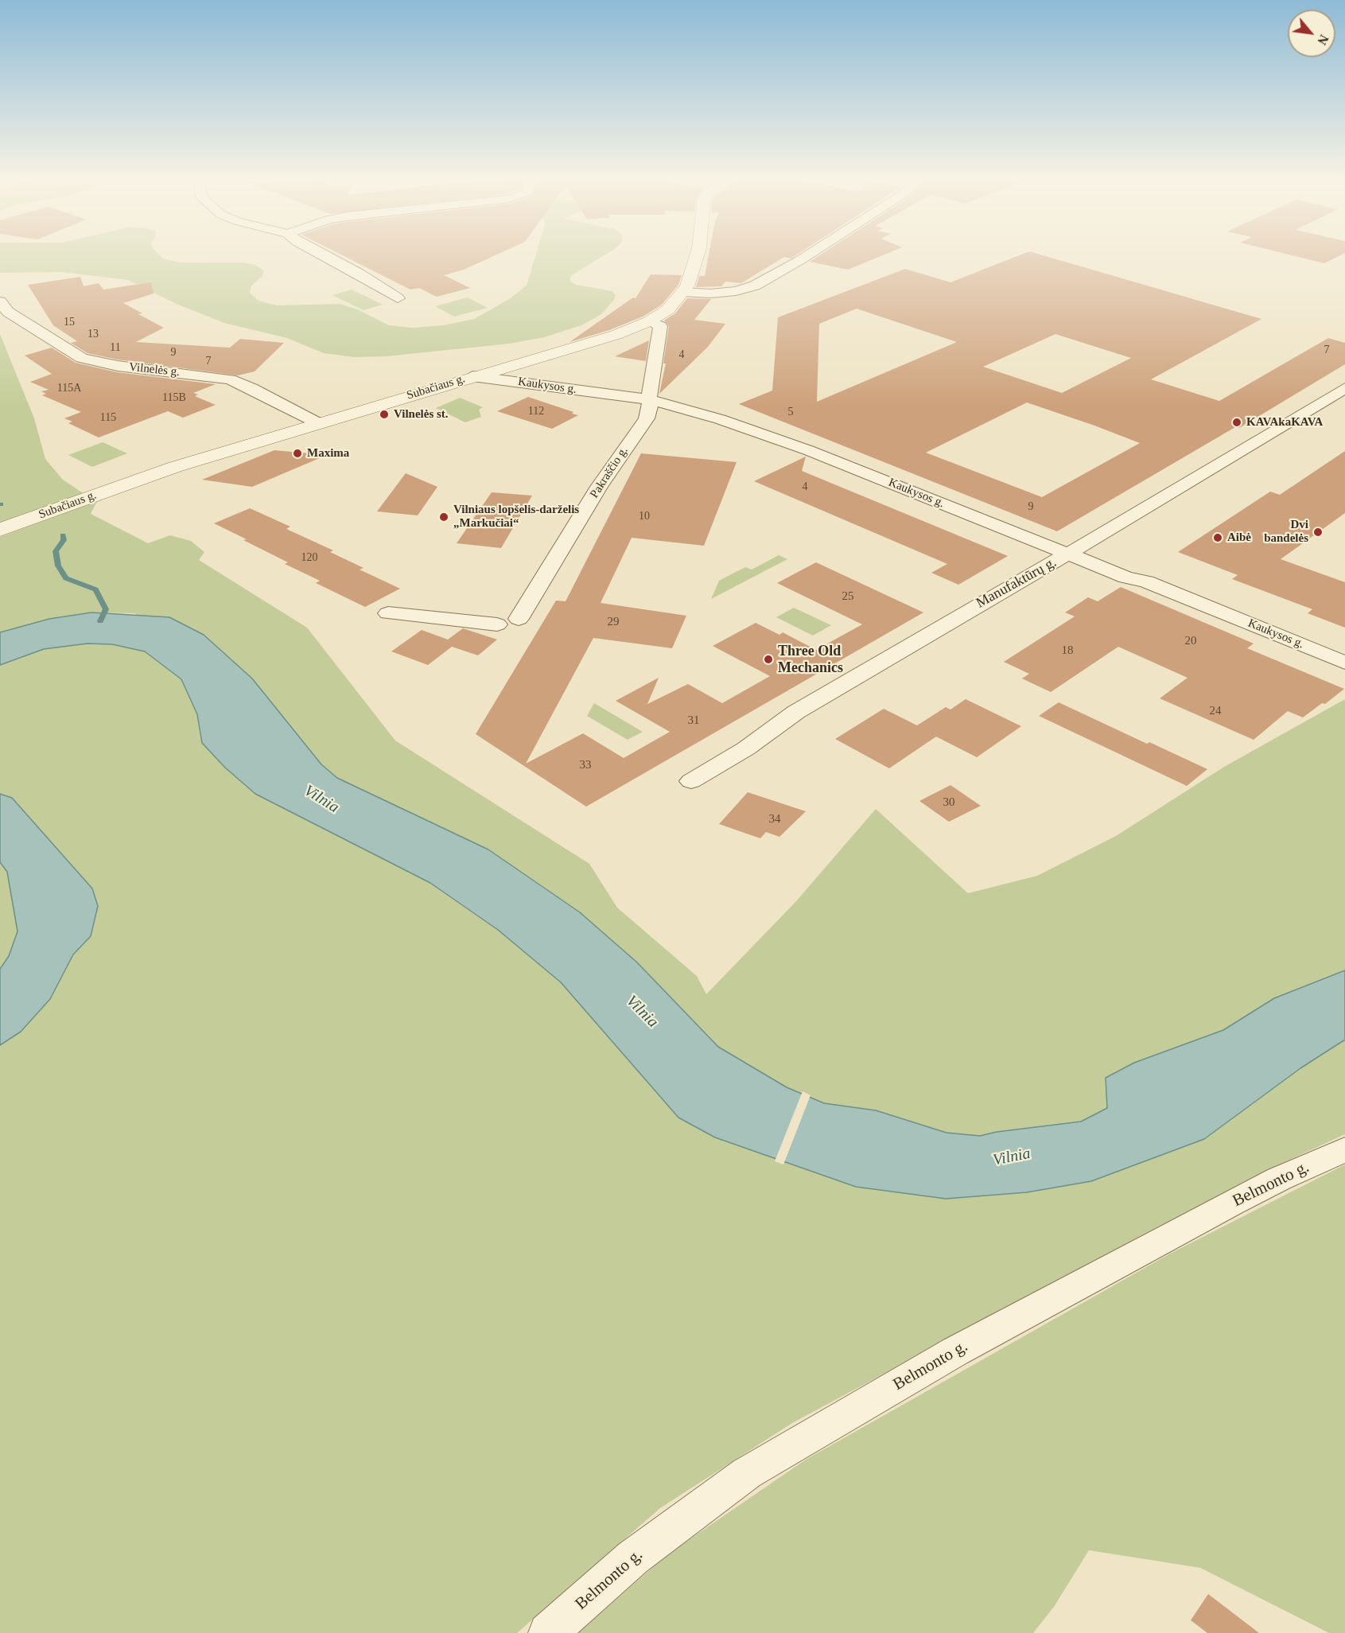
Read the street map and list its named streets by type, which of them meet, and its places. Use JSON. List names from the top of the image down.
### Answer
{
  "streets": {
    "street": [
      "Vilnelės g.",
      "Kaukysos g.",
      "Subačiaus g.",
      "Pakraščio g.",
      "Manufaktūrų g.",
      "Belmonto g."
    ]
  },
  "crossings": [
    ["Vilnelės g.", "Subačiaus g."],
    ["Kaukysos g.", "Subačiaus g."],
    ["Kaukysos g.", "Pakraščio g."],
    ["Kaukysos g.", "Manufaktūrų g."],
    ["Subačiaus g.", "Pakraščio g."]
  ],
  "water": ["Vilnia"],
  "places": [
    "Vilnelės st.",
    "KAVAkaKAVA",
    "Maxima",
    "Vilniaus lopšelis-darželis „Markučiai“",
    "Dvi bandelės",
    "Aibė",
    "Three Old Mechanics"
  ],
  "house_numbers": [
    "15",
    "13",
    "11",
    "7",
    "9",
    "4",
    "7",
    "115A",
    "115B",
    "112",
    "5",
    "115",
    "4",
    "9",
    "10",
    "120",
    "25",
    "29",
    "20",
    "18",
    "24",
    "31",
    "33",
    "30",
    "34"
  ],
  "north": "bottom right"
}
